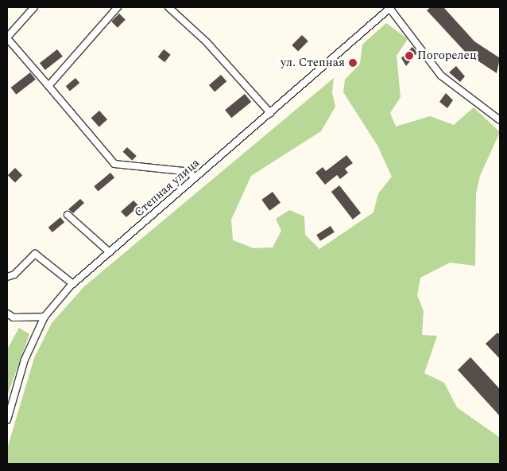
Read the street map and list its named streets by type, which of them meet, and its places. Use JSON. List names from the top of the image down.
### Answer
{
  "streets": {
    "street": ["Степная улица"]
  },
  "places": ["Погорелец", "ул. Степная"]
}
